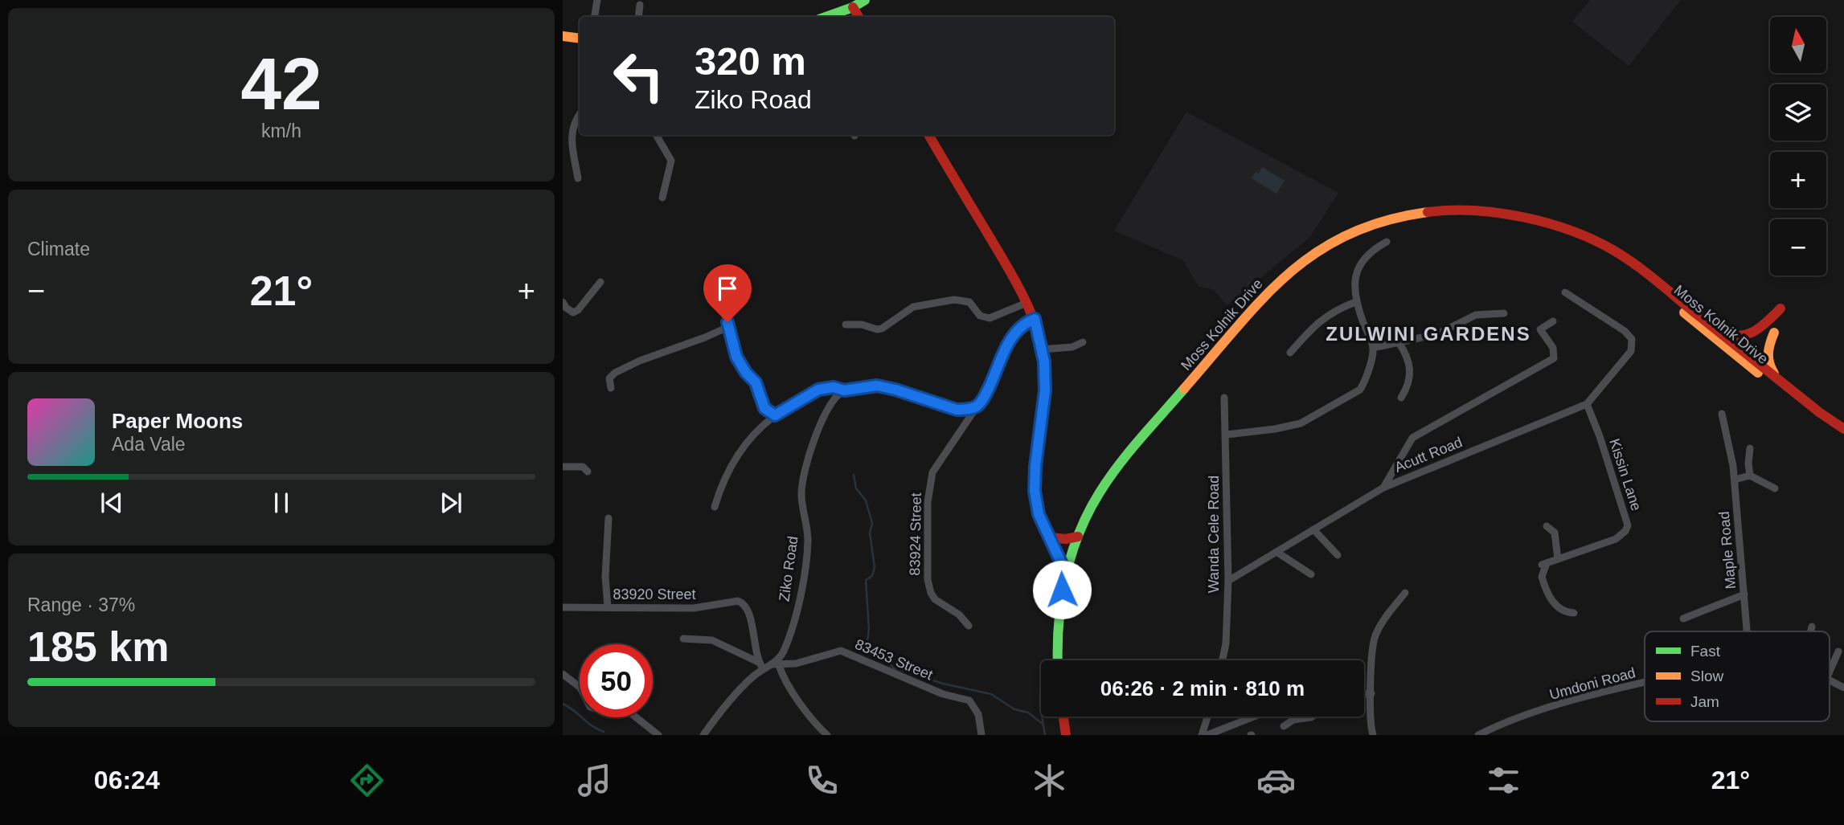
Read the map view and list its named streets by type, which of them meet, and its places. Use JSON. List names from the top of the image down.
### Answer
{
  "streets": {
    "main road": ["Moss Kolnik Drive"],
    "street": [
      "Acutt Road",
      "Kissin Lane",
      "83924 Street",
      "Wanda Cele Road",
      "Maple Road",
      "Ziko Road",
      "83920 Street",
      "83453 Street",
      "Umdoni Road"
    ]
  },
  "crossings": [
    ["Acutt Road", "Kissin Lane"],
    ["Acutt Road", "Wanda Cele Road"],
    ["Ziko Road", "83920 Street"],
    ["Ziko Road", "83453 Street"]
  ],
  "districts": ["ZULWINI GARDENS"],
  "legend": ["Fast", "Slow", "Jam"],
  "north": "top",
  "page": {
    "tile": [
      ["42", "km/h"],
      "Climate",
      ["Range · 37%", "185 km"]
    ],
    "map_buttons": ["+", "−"],
    "turn": ["320 m", "Ziko Road"],
    "heat": ["−", "21°", "+"],
    "song": ["Paper Moons", "Ada Vale"],
    "limit": "50",
    "trip": "06:26 · 2 min · 810 m",
    "tabs": ["06:24", "21°"]
  }
}
